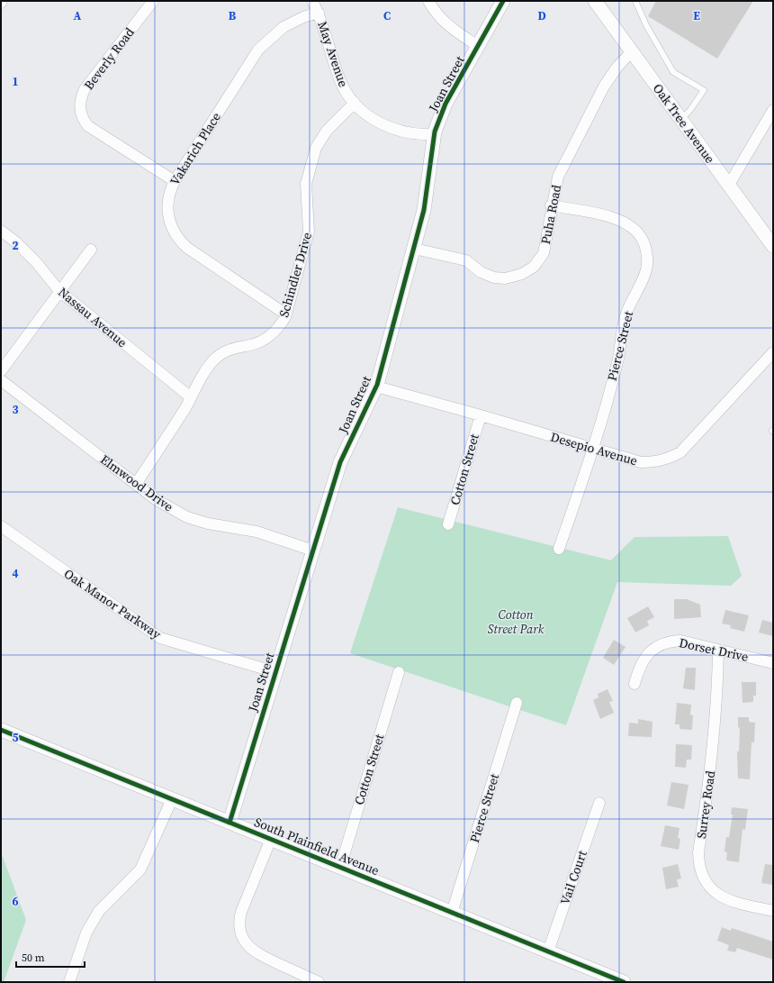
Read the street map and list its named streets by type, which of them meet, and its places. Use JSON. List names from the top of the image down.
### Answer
{
  "streets": {
    "street": [
      "May Avenue",
      "Beverly Road",
      "Joan Street",
      "Oak Tree Avenue",
      "Vakarich Place",
      "Puha Road",
      "Schindler Drive",
      "Nassau Avenue",
      "Pierce Street",
      "Desepio Avenue",
      "Cotton Street",
      "Elmwood Drive",
      "Oak Manor Parkway",
      "Dorset Drive",
      "Surrey Road",
      "South Plainfield Avenue",
      "Vail Court"
    ]
  },
  "crossings": [
    ["May Avenue", "Joan Street"],
    ["May Avenue", "Vakarich Place"],
    ["May Avenue", "Schindler Drive"],
    ["Beverly Road", "Vakarich Place"],
    ["Joan Street", "Puha Road"],
    ["Joan Street", "Desepio Avenue"],
    ["Joan Street", "Elmwood Drive"],
    ["Joan Street", "Oak Manor Parkway"],
    ["Joan Street", "South Plainfield Avenue"],
    ["Oak Tree Avenue", "Puha Road"],
    ["Vakarich Place", "Schindler Drive"],
    ["Puha Road", "Pierce Street"],
    ["Schindler Drive", "Nassau Avenue"],
    ["Schindler Drive", "Elmwood Drive"],
    ["Pierce Street", "Desepio Avenue"],
    ["Pierce Street", "South Plainfield Avenue"],
    ["Desepio Avenue", "Cotton Street"],
    ["Cotton Street", "South Plainfield Avenue"],
    ["Dorset Drive", "Surrey Road"],
    ["South Plainfield Avenue", "Vail Court"]
  ],
  "parks": ["Cotton Street Park"],
  "scale_bar": "50 m",
  "grid": {
    "columns": [
      "A",
      "B",
      "C",
      "D",
      "E"
    ],
    "rows": [
      "1",
      "2",
      "3",
      "4",
      "5",
      "6"
    ]
  }
}
